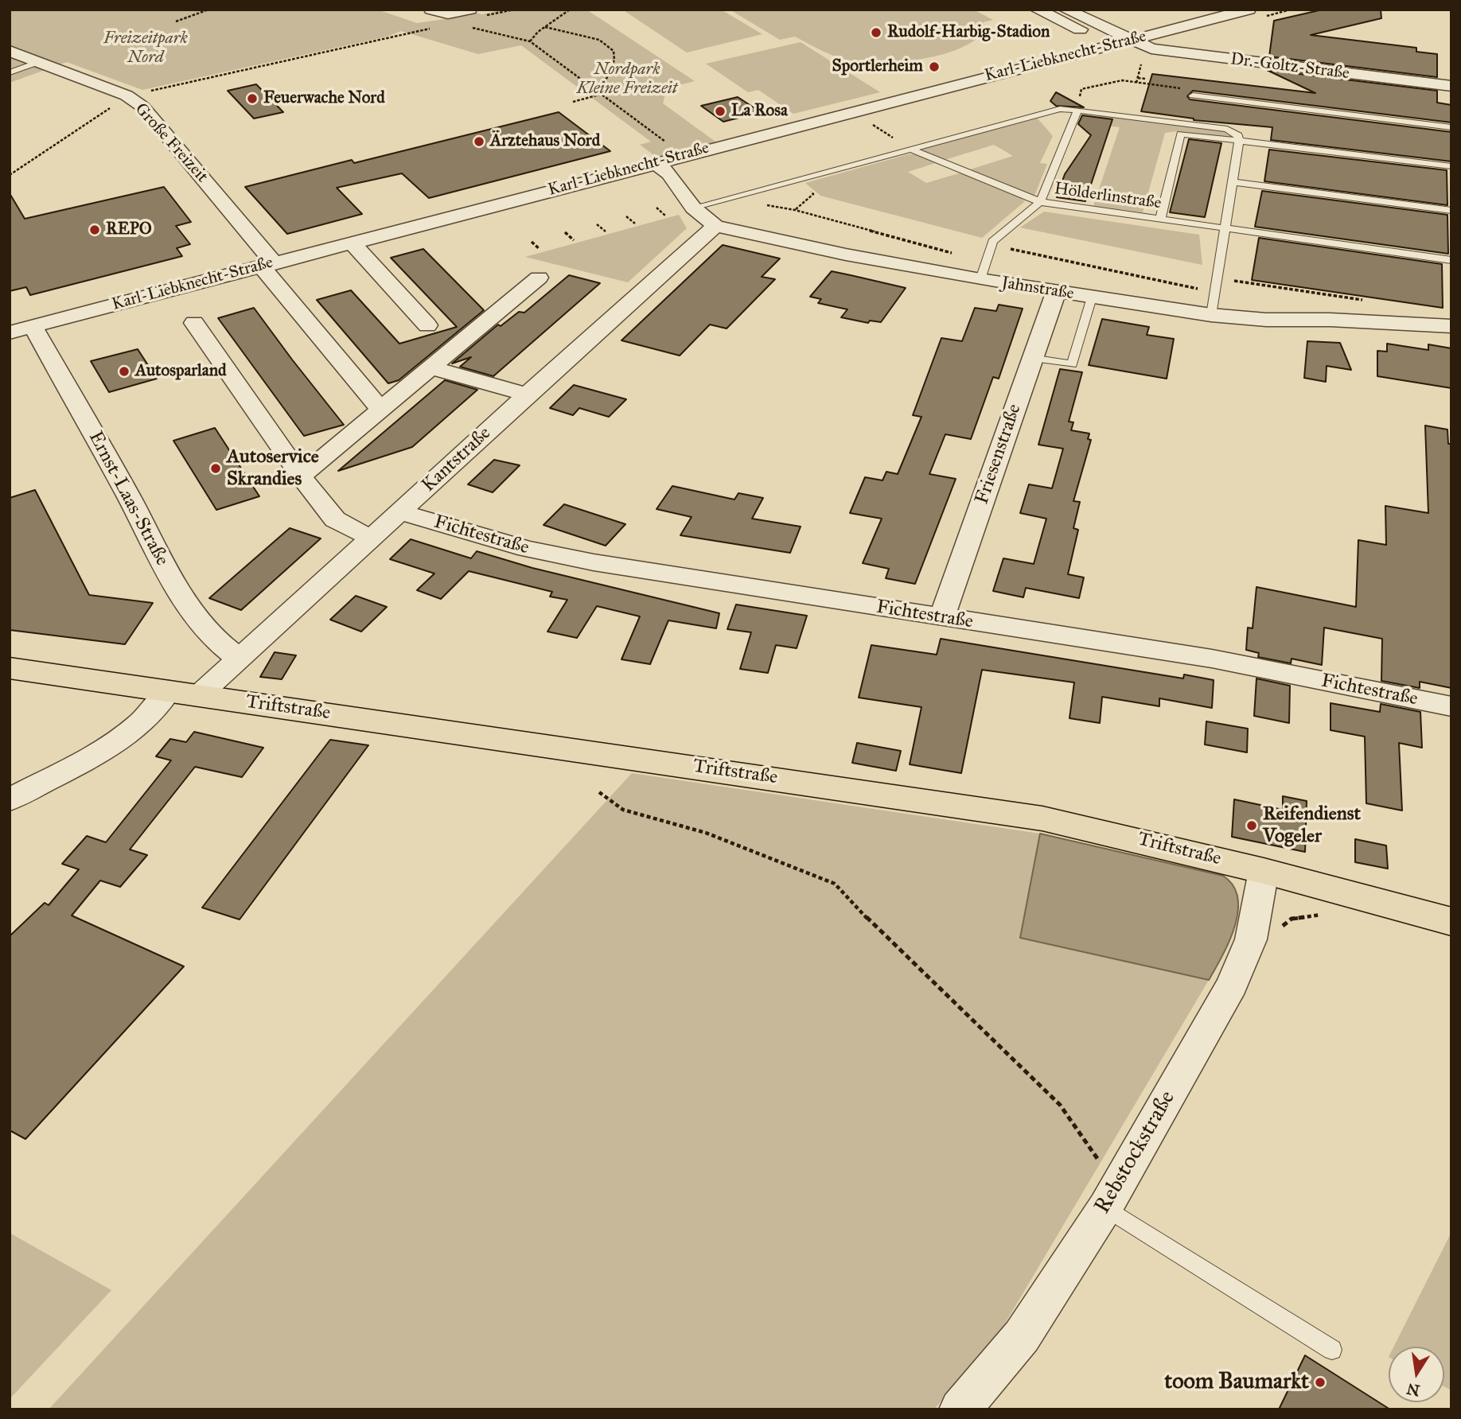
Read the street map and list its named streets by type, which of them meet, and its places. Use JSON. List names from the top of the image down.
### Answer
{
  "streets": {
    "main road": ["Triftstraße"],
    "street": [
      "Karl-Liebknecht-Straße",
      "Dr.-Goltz-Straße",
      "Große Freizeit",
      "Jahnstraße",
      "Friesenstraße",
      "Kantstraße",
      "Ernst-Laas-Straße",
      "Fichtestraße",
      "Rebstockstraße"
    ],
    "lane": ["Hölderlinstraße"]
  },
  "crossings": [
    ["Karl-Liebknecht-Straße", "Dr.-Goltz-Straße"],
    ["Karl-Liebknecht-Straße", "Große Freizeit"],
    ["Karl-Liebknecht-Straße", "Jahnstraße"],
    ["Karl-Liebknecht-Straße", "Ernst-Laas-Straße"],
    ["Jahnstraße", "Friesenstraße"],
    ["Jahnstraße", "Kantstraße"],
    ["Friesenstraße", "Fichtestraße"],
    ["Kantstraße", "Ernst-Laas-Straße"],
    ["Kantstraße", "Fichtestraße"],
    ["Kantstraße", "Triftstraße"],
    ["Triftstraße", "Rebstockstraße"]
  ],
  "parks": ["Freizeitpark Nord", "Nordpark Kleine Freizeit"],
  "places": [
    "Rudolf-Harbig-Stadion",
    "Sportlerheim",
    "Feuerwache Nord",
    "La Rosa",
    "Ärztehaus Nord",
    "REPO",
    "Autosparland",
    "Autoservice Skrandies",
    "Reifendienst Vogeler",
    "toom Baumarkt"
  ],
  "north": "bottom"
}
